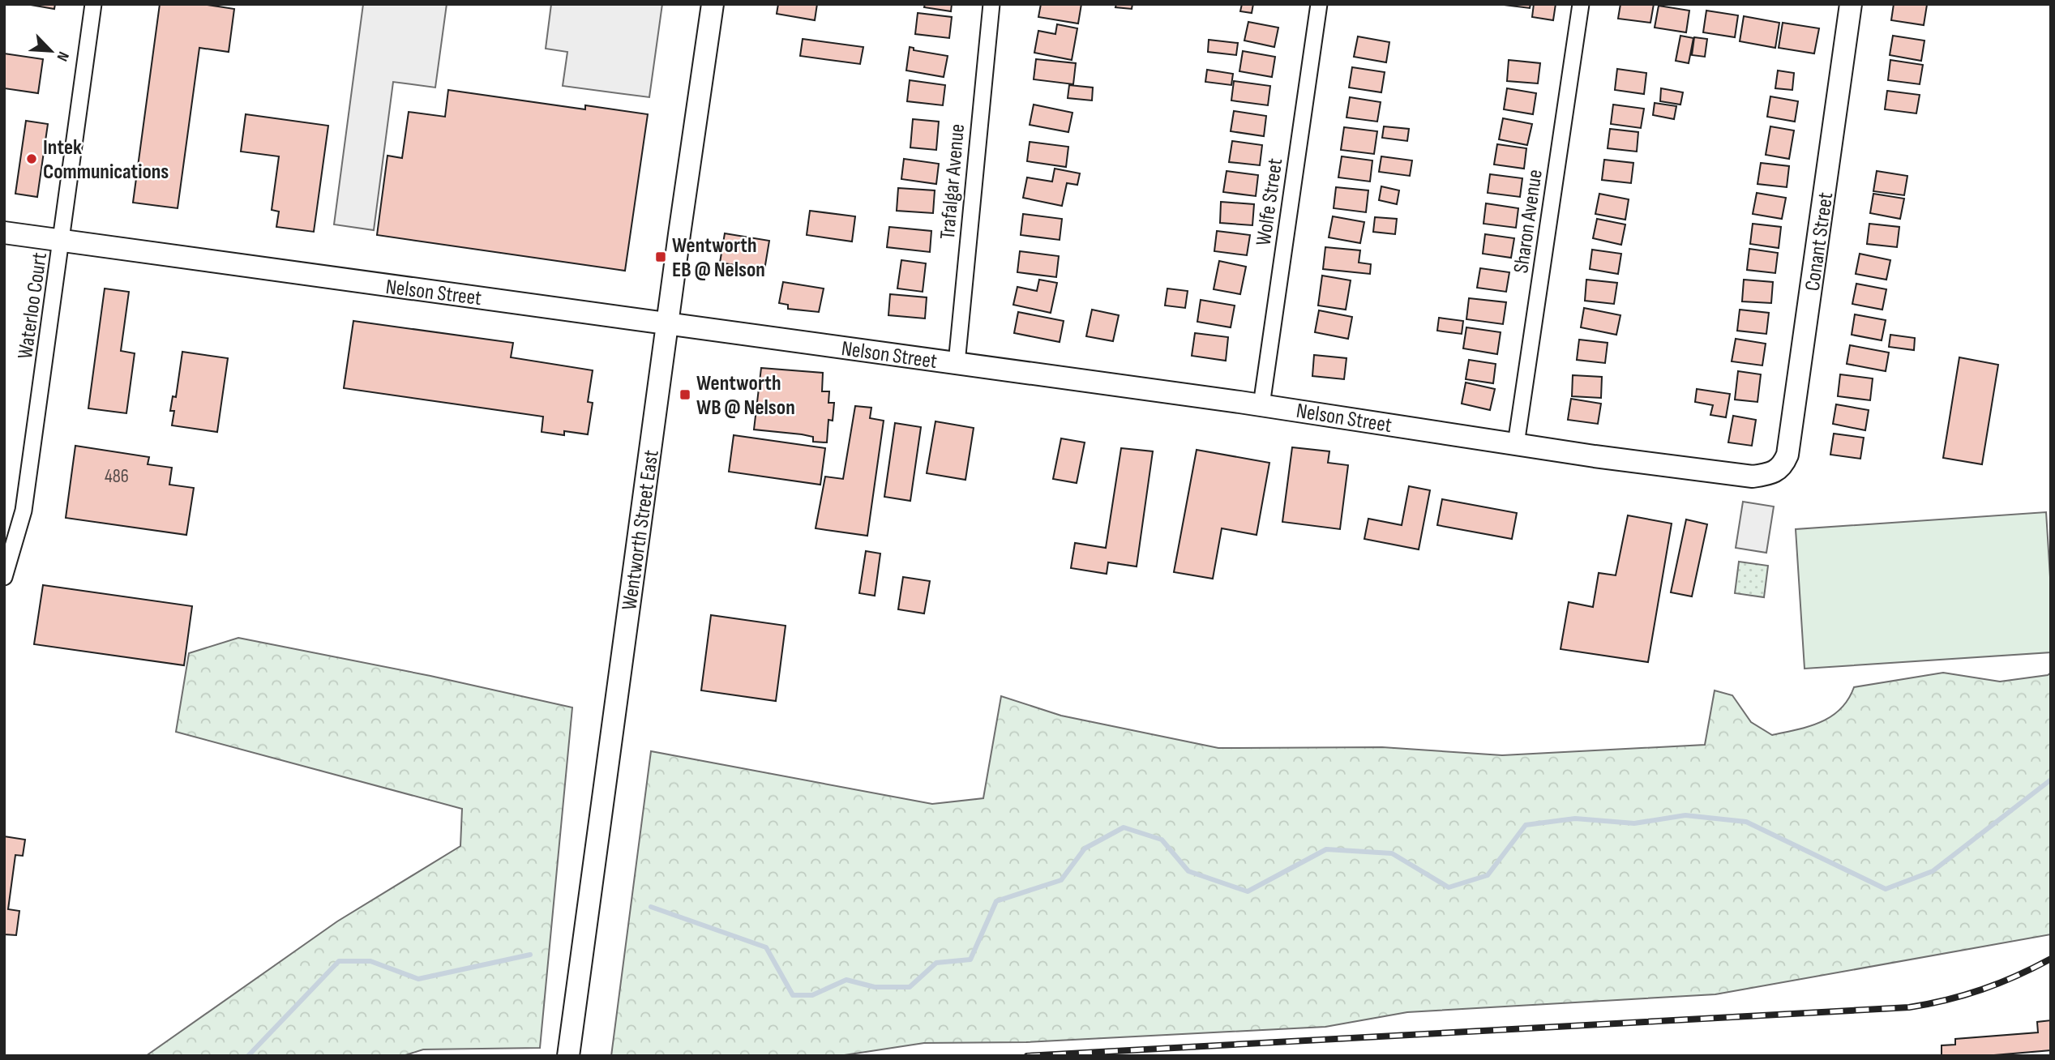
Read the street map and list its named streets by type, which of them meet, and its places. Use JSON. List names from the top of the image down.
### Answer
{
  "streets": {
    "street": [
      "Trafalgar Avenue",
      "Wolfe Street",
      "Sharon Avenue",
      "Conant Street",
      "Nelson Street",
      "Waterloo Court",
      "Wentworth Street East"
    ]
  },
  "crossings": [
    ["Trafalgar Avenue", "Nelson Street"],
    ["Wolfe Street", "Nelson Street"],
    ["Sharon Avenue", "Nelson Street"],
    ["Conant Street", "Nelson Street"],
    ["Nelson Street", "Waterloo Court"],
    ["Nelson Street", "Wentworth Street East"]
  ],
  "places": {
    "other": ["Intek Communications"],
    "transit": ["Wentworth EB @ Nelson", "Wentworth WB @ Nelson"]
  },
  "house_numbers": ["486"],
  "north": "bottom right"
}
